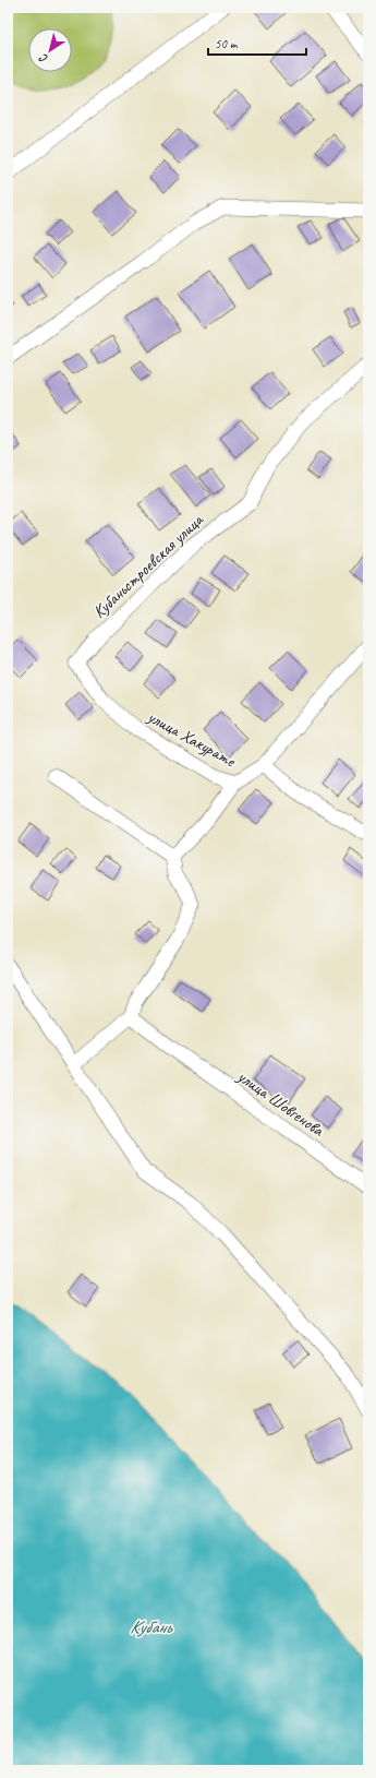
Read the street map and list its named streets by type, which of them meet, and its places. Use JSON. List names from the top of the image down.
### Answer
{
  "streets": {
    "street": ["Кубаньстроевская улица", "улица Хакурате", "улица Шовгенова"]
  },
  "crossings": [
    ["Кубаньстроевская улица", "улица Хакурате"]
  ],
  "water": ["Кубань"],
  "scale_bar": "50 m",
  "north": "bottom left"
}
